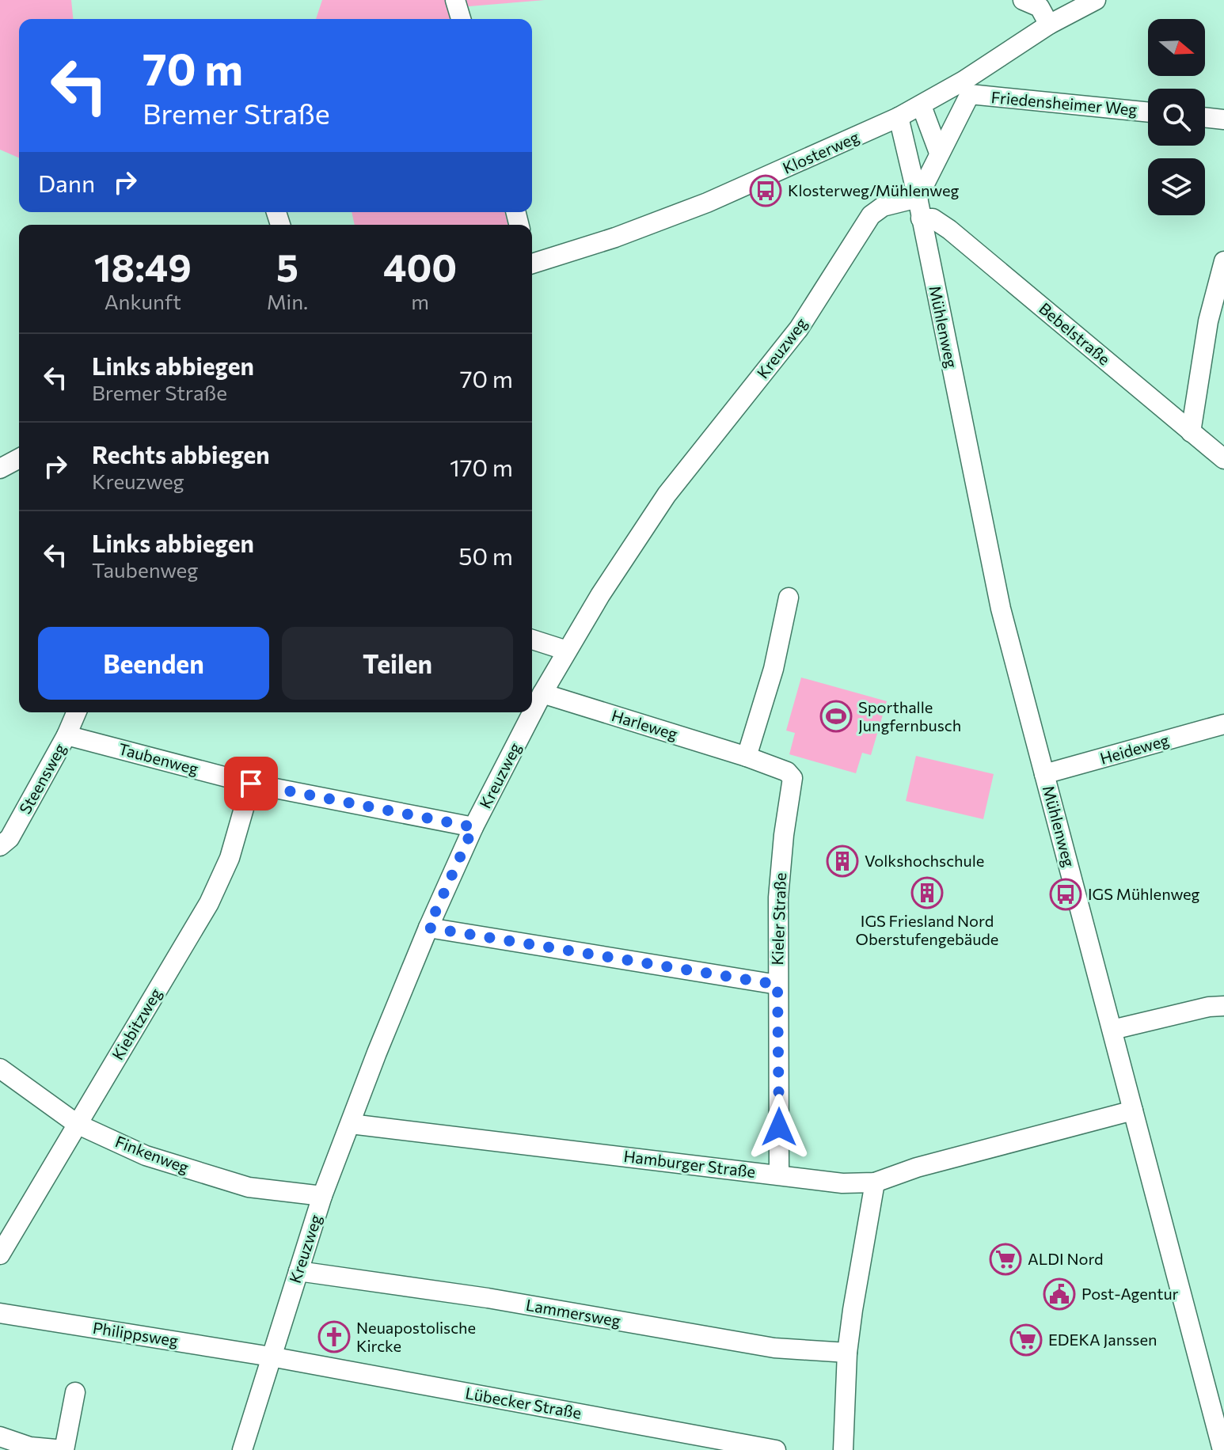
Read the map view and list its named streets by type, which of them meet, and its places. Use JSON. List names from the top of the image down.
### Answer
{
  "streets": {
    "street": [
      "Friedensheimer Weg",
      "Klosterweg",
      "Mühlenweg",
      "Bebelstraße",
      "Kreuzweg",
      "Harleweg",
      "Heideweg",
      "Taubenweg",
      "Steensweg",
      "Kieler Straße",
      "Kiebitzweg",
      "Finkenweg",
      "Hamburger Straße",
      "Lammersweg",
      "Philippsweg",
      "Lübecker Straße"
    ]
  },
  "crossings": [
    ["Friedensheimer Weg", "Klosterweg"],
    ["Klosterweg", "Mühlenweg"],
    ["Mühlenweg", "Bebelstraße"],
    ["Mühlenweg", "Kreuzweg"],
    ["Mühlenweg", "Heideweg"],
    ["Mühlenweg", "Hamburger Straße"],
    ["Kreuzweg", "Harleweg"],
    ["Kreuzweg", "Taubenweg"],
    ["Kreuzweg", "Finkenweg"],
    ["Kreuzweg", "Hamburger Straße"],
    ["Kreuzweg", "Lammersweg"],
    ["Kreuzweg", "Philippsweg"],
    ["Kreuzweg", "Lübecker Straße"],
    ["Harleweg", "Kieler Straße"],
    ["Taubenweg", "Steensweg"],
    ["Taubenweg", "Kiebitzweg"],
    ["Kieler Straße", "Hamburger Straße"],
    ["Kiebitzweg", "Finkenweg"],
    ["Philippsweg", "Lübecker Straße"]
  ],
  "places": {
    "bus stop": ["Klosterweg/Mühlenweg", "IGS Mühlenweg"],
    "sports": ["Sporthalle Jungfernbusch"],
    "building": ["Volkshochschule", "IGS Friesland Nord Oberstufengebäude"],
    "supermarket": ["ALDI Nord", "EDEKA Janssen"],
    "public building": ["Post-Agentur"],
    "church": ["Neuapostolische Kircke"]
  },
  "north": "right",
  "page": {
    "turn": ["70 m", "Bremer Straße"],
    "then": "Dann",
    "eta": [
      "18:49",
      "Ankunft",
      "5",
      "Min.",
      "400",
      "m"
    ],
    "list": [
      {
        "name": "Links abbiegen",
        "note": "Bremer Straße",
        "value": "70 m"
      },
      {
        "name": "Rechts abbiegen",
        "note": "Kreuzweg",
        "value": "170 m"
      },
      {
        "name": "Links abbiegen",
        "note": "Taubenweg",
        "value": "50 m"
      }
    ],
    "buttons": ["Beenden", "Teilen"]
  }
}
